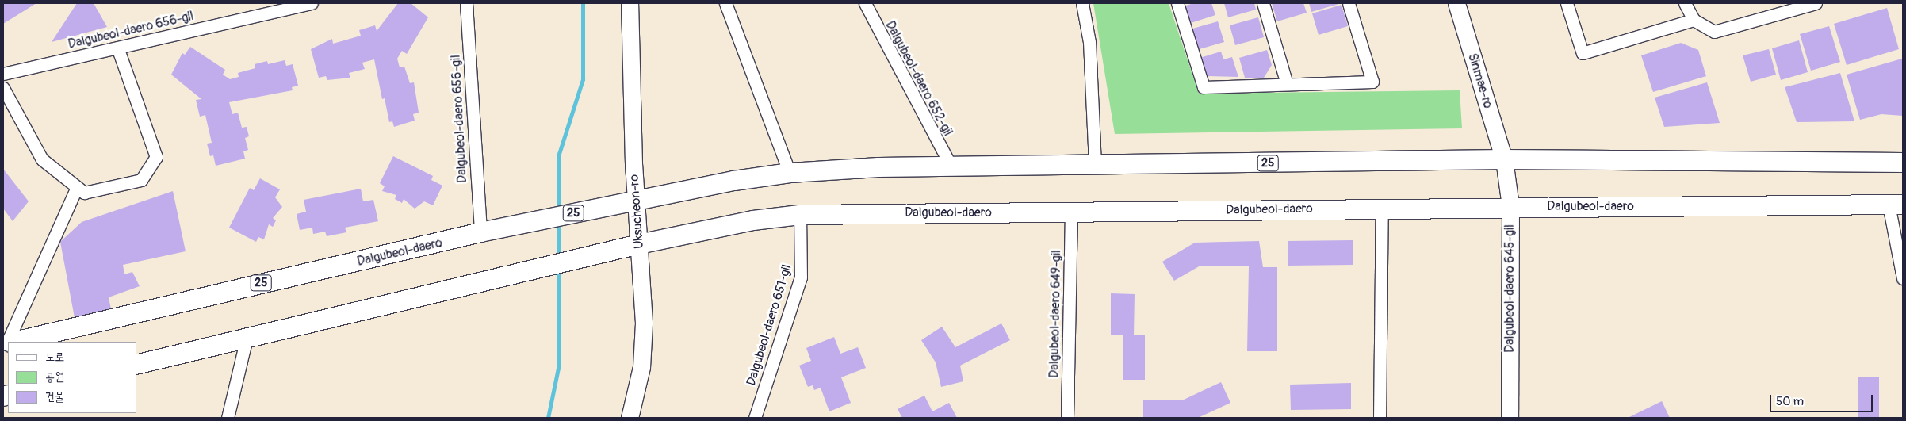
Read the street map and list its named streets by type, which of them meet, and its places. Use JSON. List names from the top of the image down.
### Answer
{
  "streets": {
    "main road": ["25", "Dalgubeol-daero"],
    "street": [
      "Dalgubeol-daero 656-gil",
      "Dalgubeol-daero 652-gil",
      "Sinmae-ro",
      "Uksucheon-ro",
      "Dalgubeol-daero 645-gil",
      "Dalgubeol-daero 649-gil",
      "Dalgubeol-daero 651-gil"
    ]
  },
  "crossings": [
    ["Dalgubeol-daero 656-gil", "Dalgubeol-daero"],
    ["Dalgubeol-daero 652-gil", "Dalgubeol-daero"],
    ["Sinmae-ro", "Dalgubeol-daero"],
    ["Sinmae-ro", "Dalgubeol-daero 645-gil"],
    ["Dalgubeol-daero", "Uksucheon-ro"],
    ["Dalgubeol-daero", "Dalgubeol-daero 645-gil"],
    ["Dalgubeol-daero", "Dalgubeol-daero 649-gil"],
    ["Dalgubeol-daero", "Dalgubeol-daero 651-gil"]
  ],
  "legend": ["도로", "공원", "건물"],
  "scale_bar": "50 m"
}
